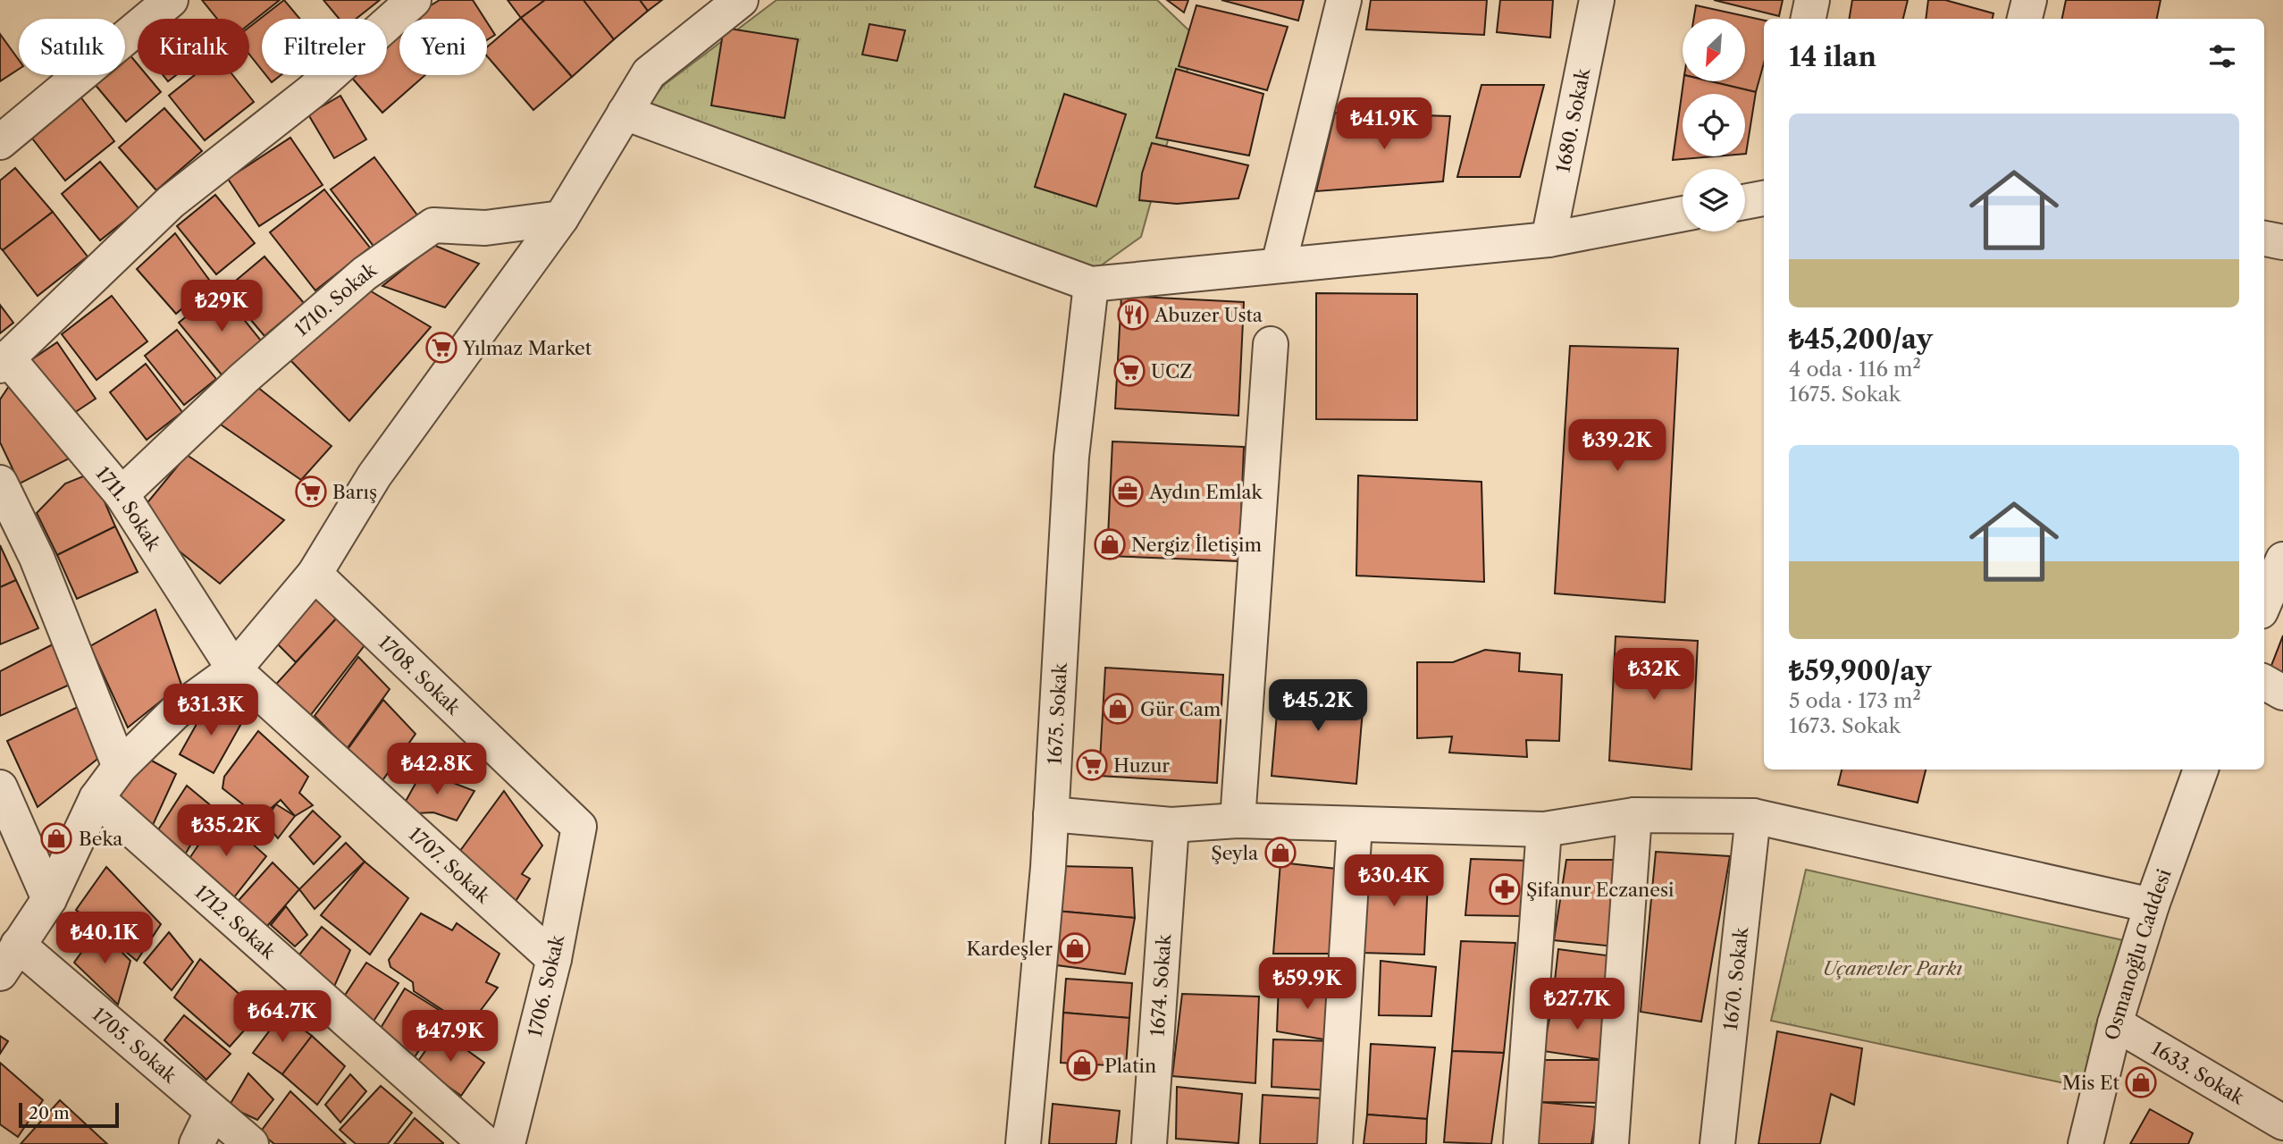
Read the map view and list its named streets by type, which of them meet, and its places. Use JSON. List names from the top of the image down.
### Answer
{
  "streets": {
    "street": [
      "1680. Sokak",
      "1710. Sokak",
      "1711. Sokak",
      "1708. Sokak",
      "1675. Sokak",
      "1707. Sokak",
      "1712. Sokak",
      "Osmanoğlu Caddesi",
      "1670. Sokak",
      "1674. Sokak",
      "1706. Sokak",
      "1705. Sokak",
      "1633. Sokak"
    ]
  },
  "crossings": [
    ["1710. Sokak", "1711. Sokak"],
    ["1711. Sokak", "1707. Sokak"],
    ["1708. Sokak", "1706. Sokak"],
    ["1707. Sokak", "1706. Sokak"],
    ["Osmanoğlu Caddesi", "1633. Sokak"]
  ],
  "parks": ["Uçanevler Parkı"],
  "places": {
    "restaurant": ["Abuzer Usta"],
    "supermarket": [
      "Yılmaz Market",
      "UCZ",
      "Barış",
      "Huzur"
    ],
    "office": ["Aydın Emlak"],
    "shop": [
      "Nergiz İletişim",
      "Gür Cam",
      "Beka",
      "Şeyla",
      "Kardeşler",
      "Platin",
      "Mis Et"
    ],
    "pharmacy": ["Şifanur Eczanesi"]
  },
  "scale_bar": "20 m",
  "north": "bottom left",
  "page": {
    "chip": [
      "Satılık",
      "Kiralık",
      "Filtreler",
      "Yeni"
    ],
    "heading": "14 ilan",
    "list": [
      {
        "name": "₺45,200/ay",
        "note": "4 oda · 116 m² · 1675. Sokak"
      },
      {
        "name": "₺59,900/ay",
        "note": "5 oda · 173 m² · 1673. Sokak"
      }
    ],
    "price": [
      "₺41.9K",
      "₺29K",
      "₺39.2K",
      "₺32K",
      "₺45.2K",
      "₺31.3K",
      "₺42.8K",
      "₺35.2K",
      "₺30.4K",
      "₺40.1K",
      "₺59.9K",
      "₺27.7K",
      "₺64.7K",
      "₺47.9K"
    ],
    "scale": "20 m"
  }
}
